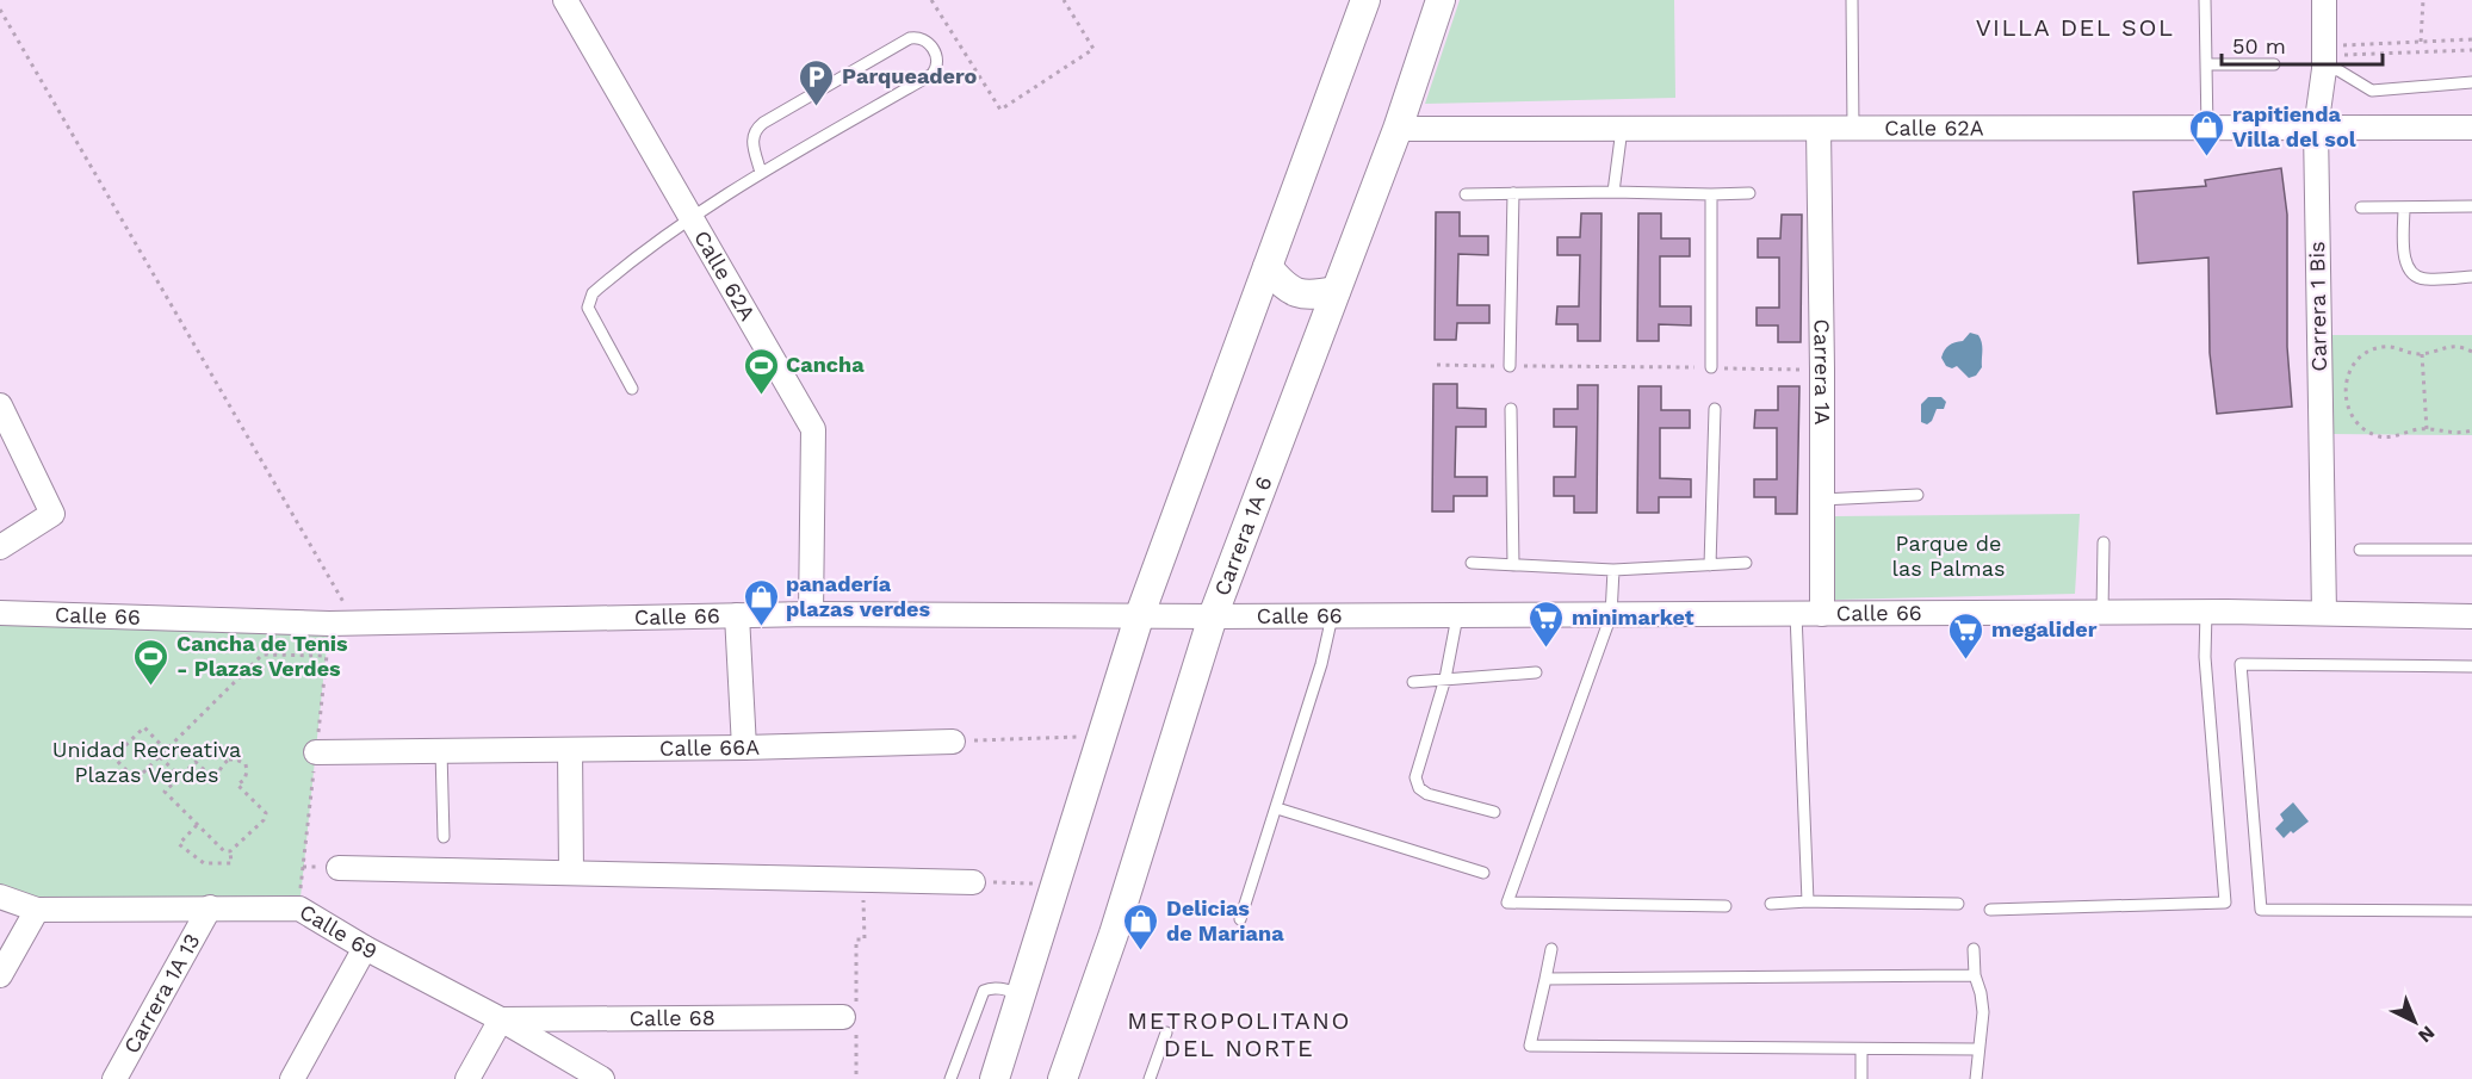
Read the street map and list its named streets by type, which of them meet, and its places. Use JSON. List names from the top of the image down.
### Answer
{
  "streets": {
    "street": [
      "Calle 62A",
      "Carrera 1 Bis",
      "Carrera 1A",
      "Carrera 1A 6",
      "Calle 66",
      "Calle 66A",
      "Calle 69",
      "Carrera 1A 13",
      "Calle 68"
    ]
  },
  "crossings": [
    ["Calle 62A", "Carrera 1 Bis"],
    ["Calle 62A", "Carrera 1A"],
    ["Calle 62A", "Carrera 1A 6"],
    ["Calle 62A", "Calle 66"],
    ["Carrera 1 Bis", "Calle 66"],
    ["Carrera 1A", "Calle 66"],
    ["Carrera 1A 6", "Calle 66"],
    ["Calle 69", "Carrera 1A 13"],
    ["Calle 69", "Calle 68"]
  ],
  "districts": ["VILLA DEL SOL", "METROPOLITANO DEL NORTE"],
  "parks": ["Parque de las Palmas", "Unidad Recreativa Plazas Verdes"],
  "places": {
    "parking": ["Parqueadero"],
    "shop": ["rapitienda Villa del sol", "panadería plazas verdes", "Delicias de Mariana"],
    "sports": ["Cancha", "Cancha de Tenis - Plazas Verdes"],
    "supermarket": ["minimarket", "megalider"]
  },
  "scale_bar": "50 m",
  "north": "bottom right"
}
